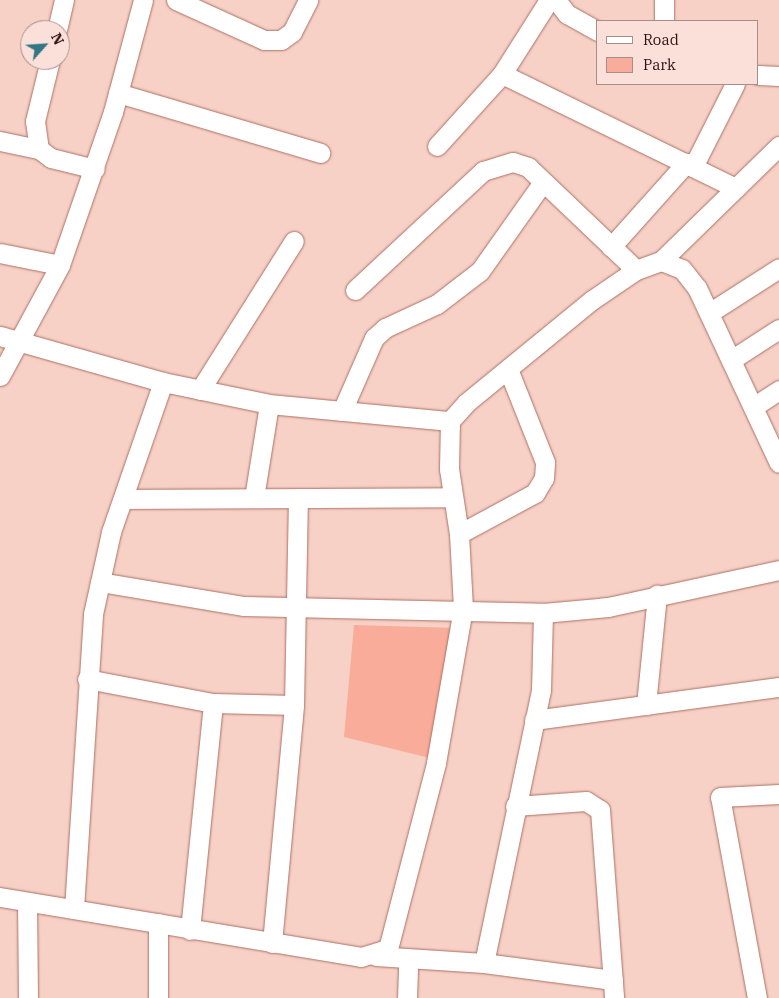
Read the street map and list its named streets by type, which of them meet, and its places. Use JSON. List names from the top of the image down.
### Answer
{
  "legend": ["Road", "Park"],
  "north": "top right"
}
